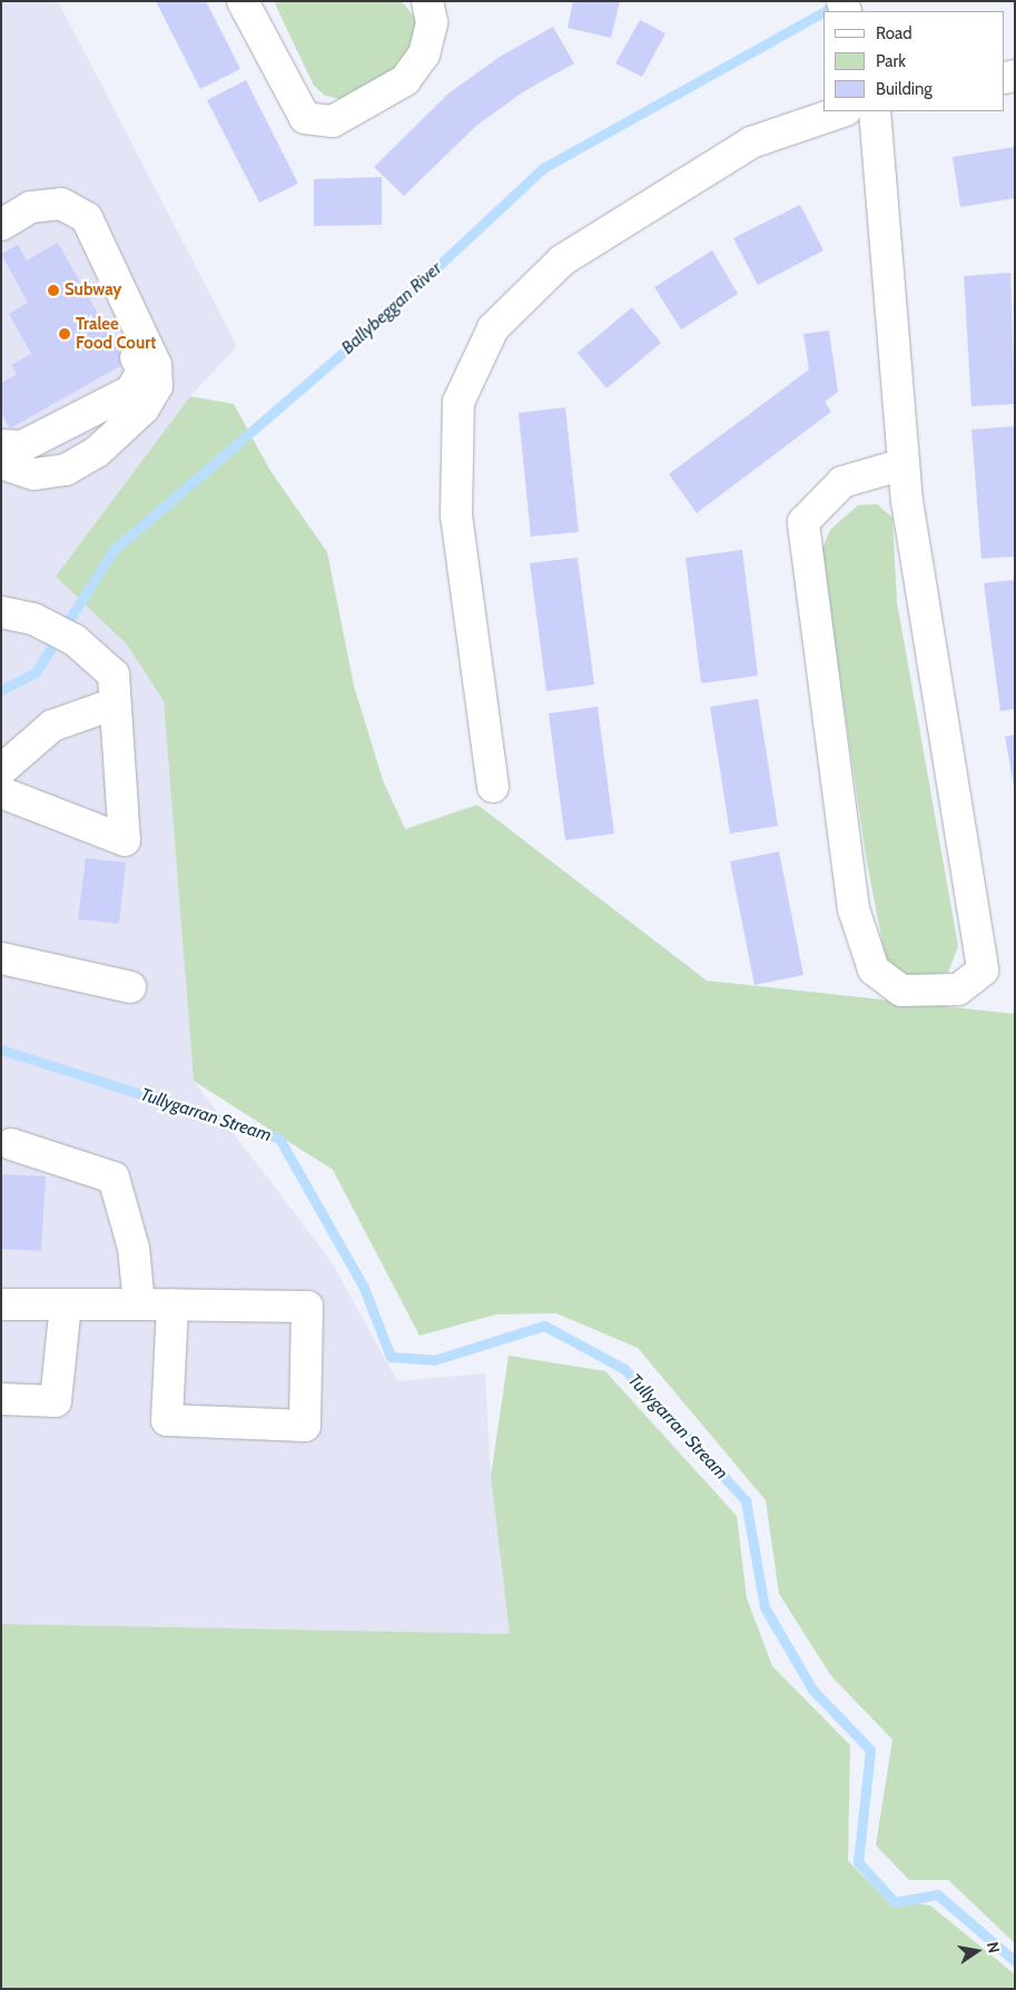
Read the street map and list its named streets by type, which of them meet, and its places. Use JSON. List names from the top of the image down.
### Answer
{
  "water": ["Ballybeggan River", "Tullygarran Stream"],
  "places": ["Subway", "Tralee Food Court"],
  "legend": ["Road", "Park", "Building"],
  "north": "right"
}
